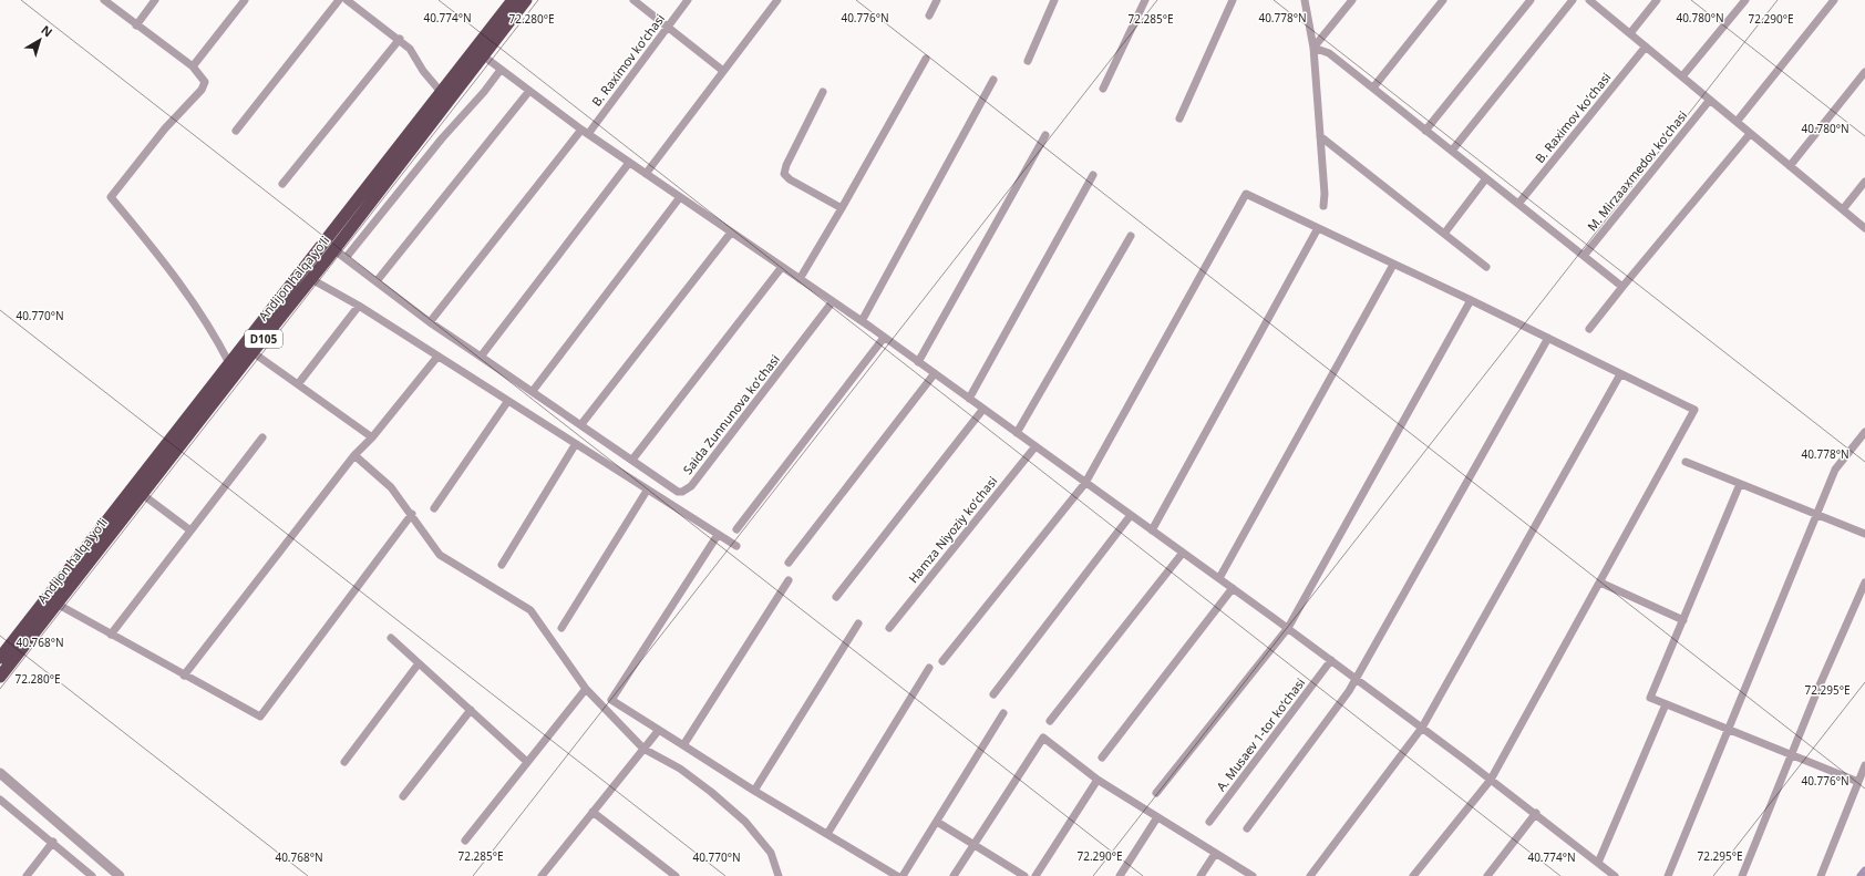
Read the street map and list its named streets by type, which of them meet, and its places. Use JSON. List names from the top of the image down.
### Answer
{
  "streets": {
    "highway": ["Andijon halqa yo‘li", "D105"],
    "street": [
      "B. Raximov koʻchasi",
      "M. Mirzaaxmedov koʻchasi",
      "Saida Zunnunova koʻchasi",
      "Hamza Niyoziy koʻchasi",
      "A. Musaev 1-tor koʻchasi"
    ]
  },
  "north": "top right",
  "coordinates": [
    "40.780°N",
    "40.774°N",
    "40.776°N",
    "40.778°N",
    "72.280°E",
    "72.285°E",
    "72.290°E",
    "40.770°N",
    "40.768°N",
    "72.295°E"
  ]
}
